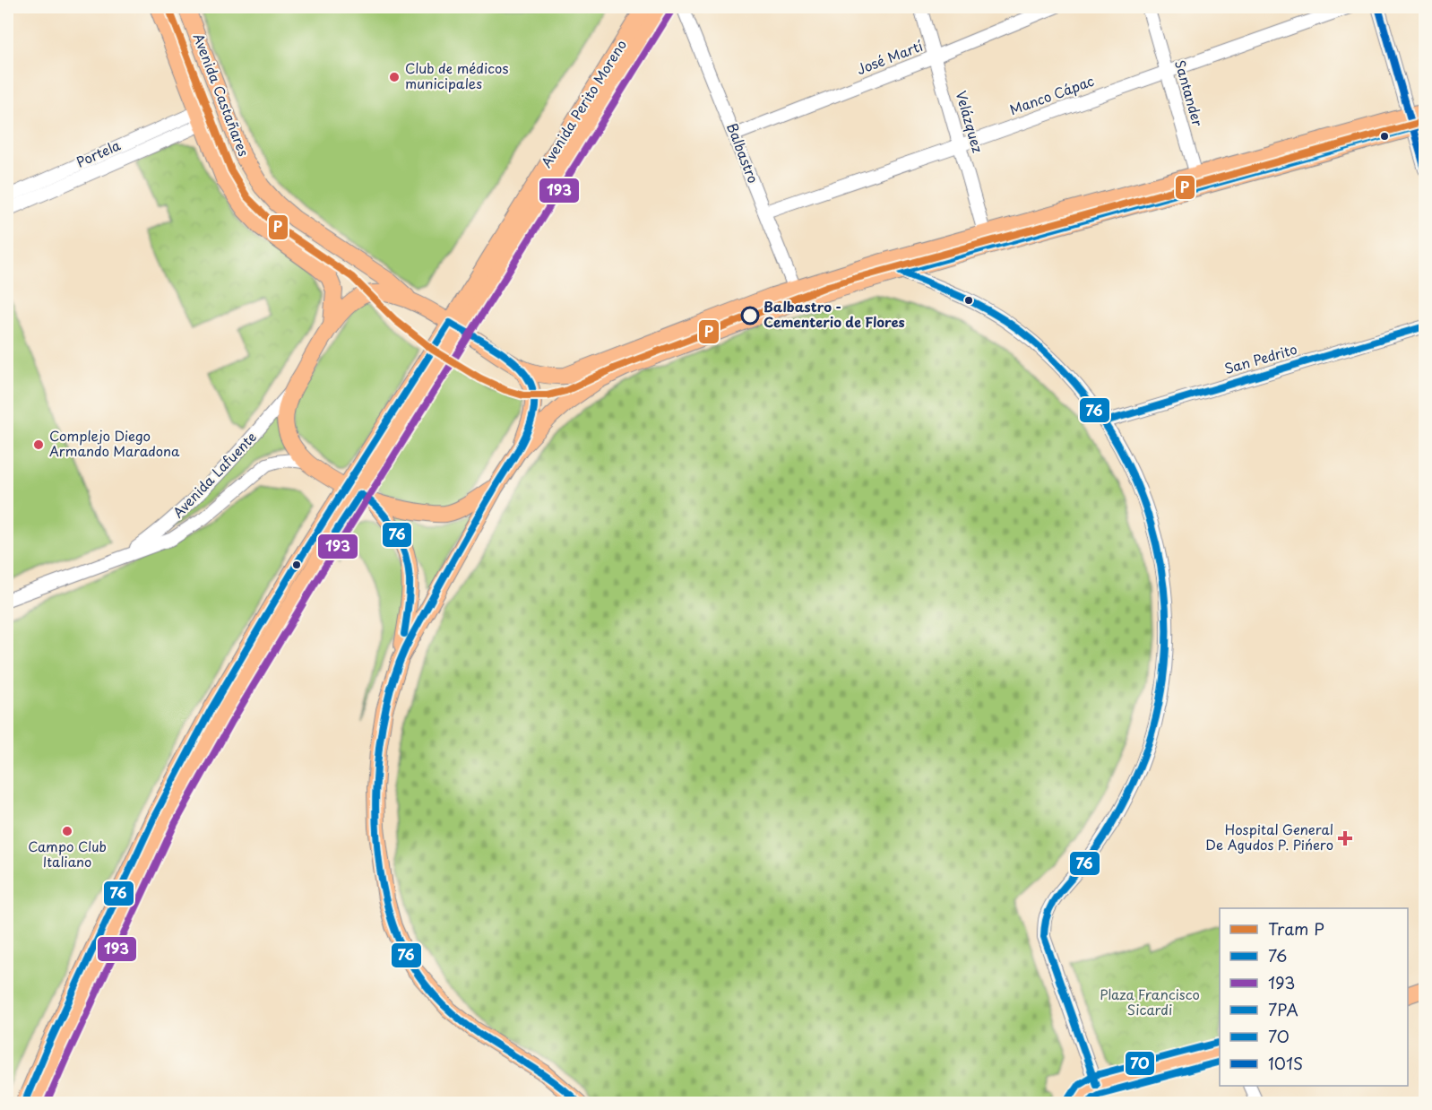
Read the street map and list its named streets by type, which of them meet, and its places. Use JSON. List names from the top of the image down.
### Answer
{
  "streets": {
    "main road": ["Avenida Castañares", "Avenida Perito Moreno"],
    "street": [
      "José Martí",
      "Santander",
      "Manco Cápac",
      "Velázquez",
      "Balbastro",
      "Portela",
      "San Pedrito",
      "Avenida Lafuente"
    ]
  },
  "crossings": [
    ["José Martí", "Velázquez"],
    ["José Martí", "Balbastro"],
    ["Santander", "Manco Cápac"],
    ["Avenida Castañares", "Portela"],
    ["Manco Cápac", "Velázquez"],
    ["Manco Cápac", "Balbastro"]
  ],
  "parks": ["Plaza Francisco Sicardi"],
  "places": {
    "other": [
      "Club de médicos municipales",
      "Balbastro - Cementerio de Flores",
      "Complejo Diego Armando Maradona",
      "Campo Club Italiano"
    ],
    "health": ["Hospital General De Agudos P. Pińero"]
  },
  "lines": [
    "tram line P",
    "transit line 101S",
    "transit line 193",
    "transit line 76",
    "transit line 7O",
    "transit line 7PA"
  ],
  "legend": [
    "Tram P",
    "76",
    "193",
    "7PA",
    "7O",
    "101S"
  ]
}
